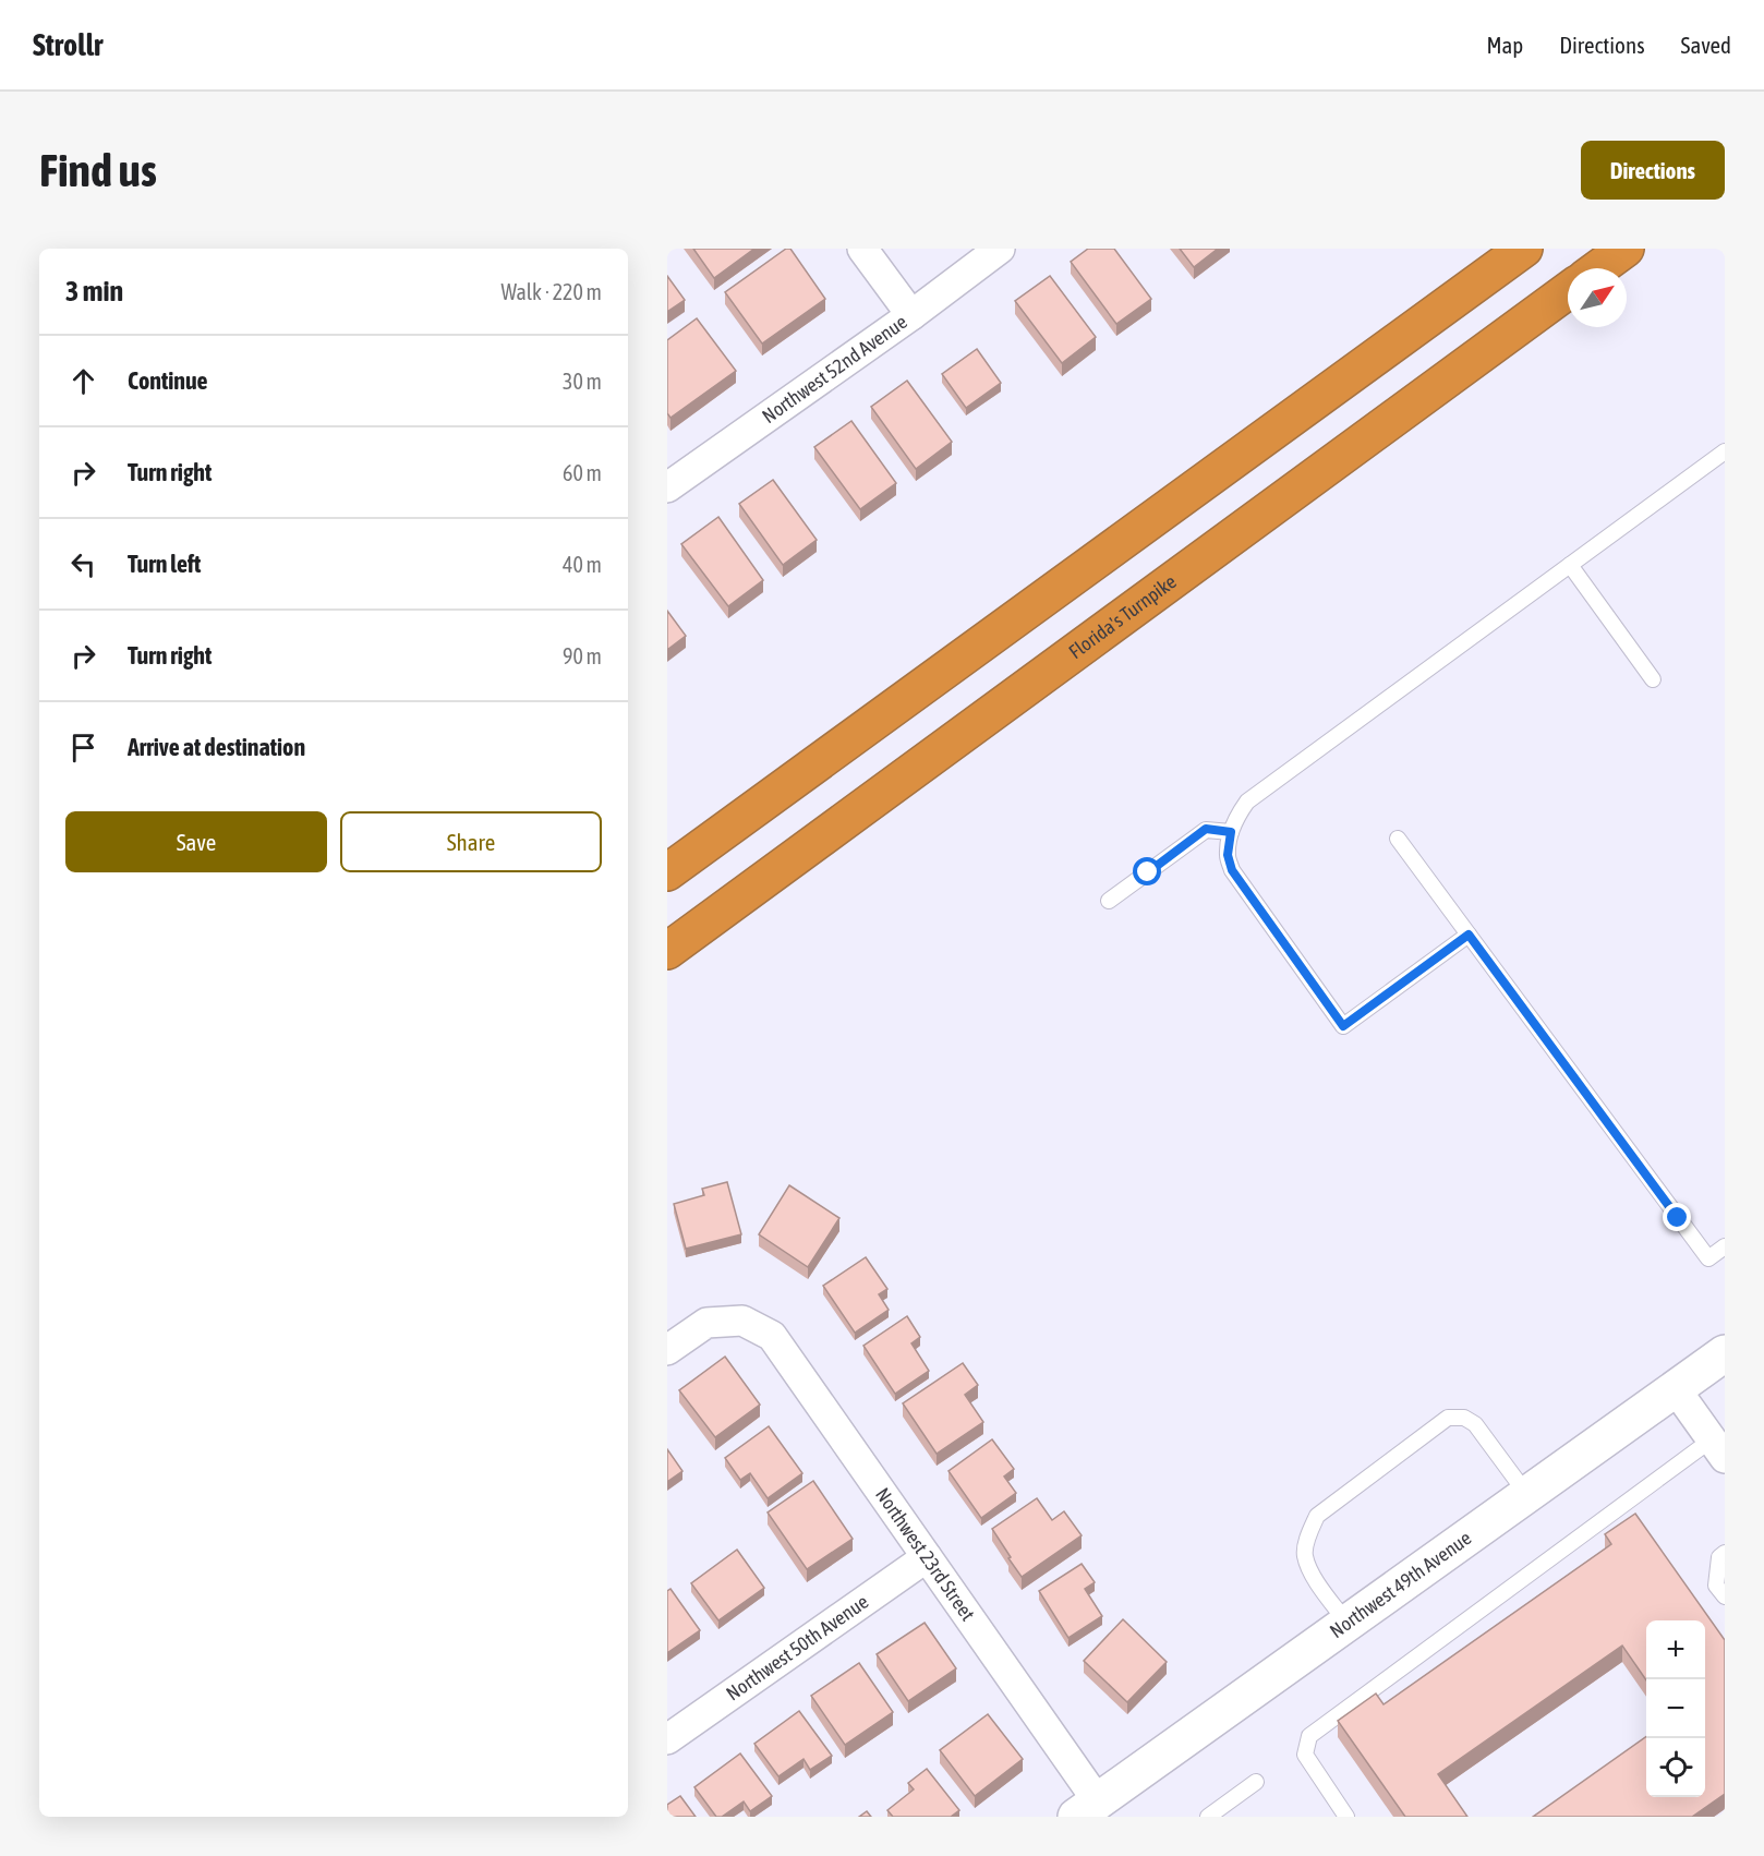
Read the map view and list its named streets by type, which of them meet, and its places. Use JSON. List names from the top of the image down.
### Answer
{
  "streets": {
    "highway": ["Florida's Turnpike"],
    "street": [
      "Northwest 52nd Avenue",
      "Northwest 23rd Street",
      "Northwest 49th Avenue",
      "Northwest 50th Avenue"
    ]
  },
  "crossings": [
    ["Northwest 23rd Street", "Northwest 49th Avenue"],
    ["Northwest 23rd Street", "Northwest 50th Avenue"]
  ],
  "north": "top right",
  "page": {
    "header": "Strollr",
    "nav": ["Map", "Directions", "Saved"],
    "buttons": [
      "Directions",
      ["Save", "Share"]
    ],
    "title": "Find us",
    "heading": ["3 min", "Walk · 220 m"],
    "list": [
      ["Continue", "30 m"],
      ["Turn right", "60 m"],
      ["Turn left", "40 m"],
      ["Turn right", "90 m"],
      "Arrive at destination"
    ],
    "map_buttons": ["+", "−"]
  }
}
